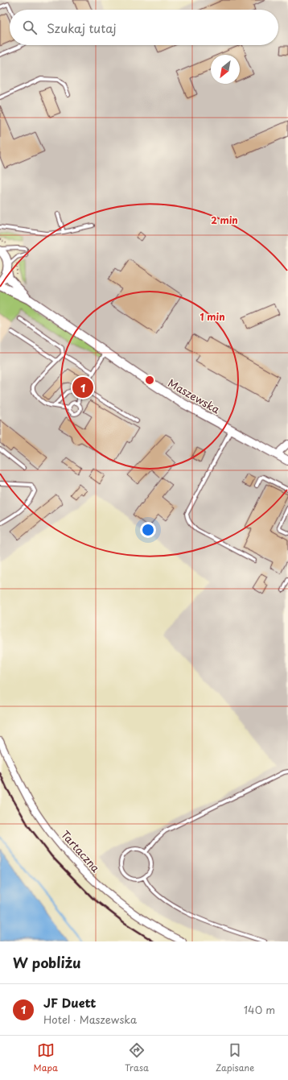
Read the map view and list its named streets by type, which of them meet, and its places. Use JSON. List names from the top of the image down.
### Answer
{
  "streets": {
    "street": ["Maszewska", "Tartaczna"]
  },
  "north": "bottom left",
  "page": {
    "search": "Szukaj tutaj",
    "pins": "1",
    "heading": "W pobliżu",
    "list": [
      {
        "mark": "1",
        "name": "JF Duett",
        "note": "Hotel · Maszewska",
        "value": "140 m"
      }
    ],
    "nav": ["Mapa", "Trasa", "Zapisane"]
  },
  "rings": ["2 min", "1 min"]
}
